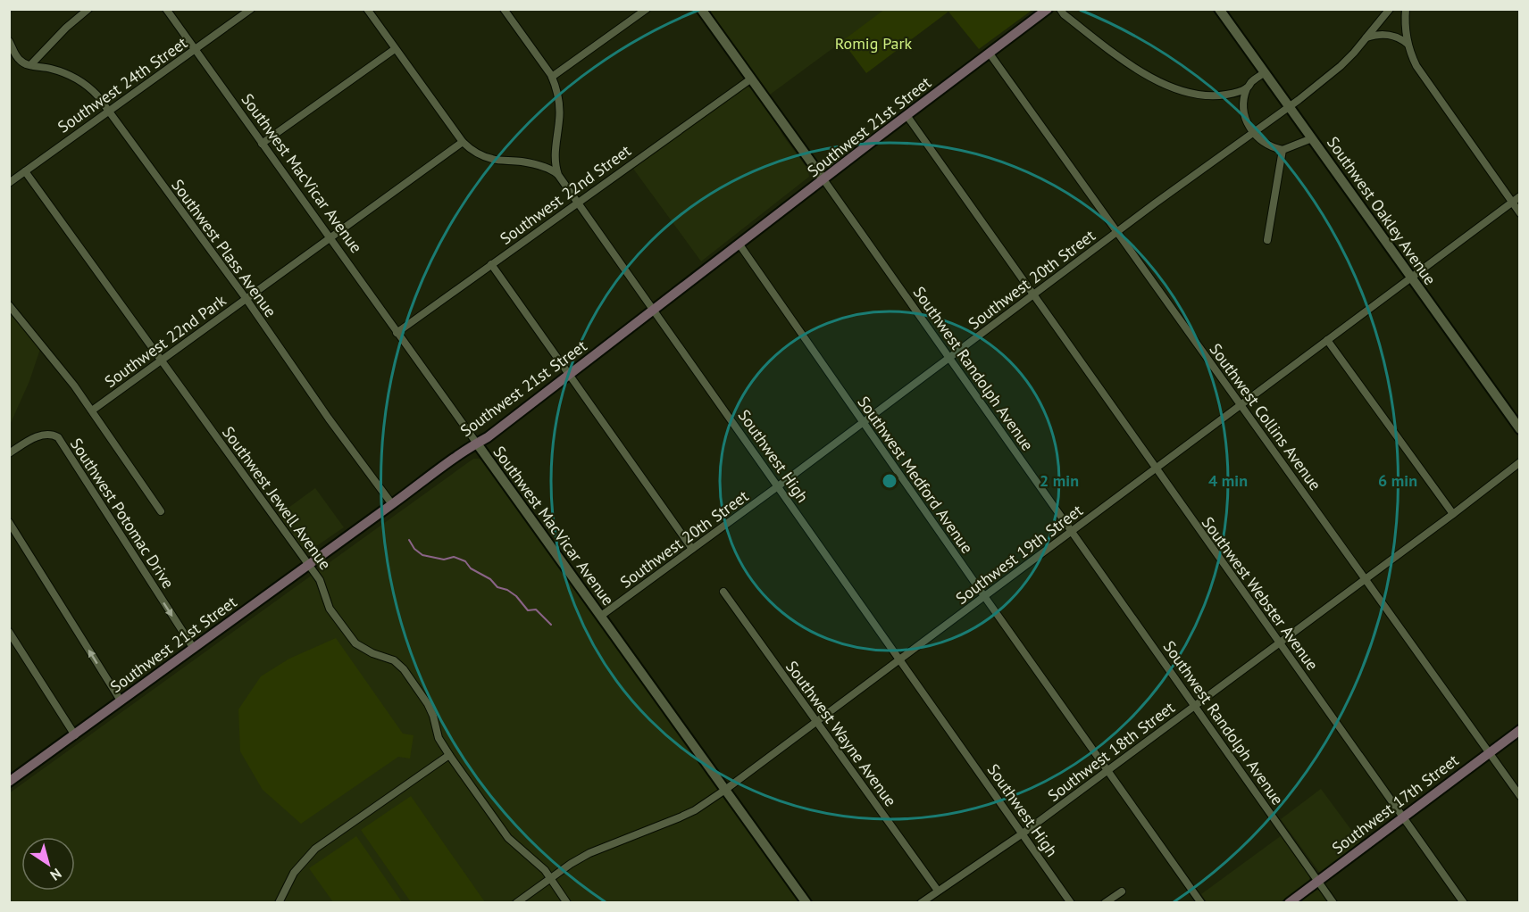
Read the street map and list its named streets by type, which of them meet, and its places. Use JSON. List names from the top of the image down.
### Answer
{
  "streets": {
    "main road": ["Southwest 21st Street", "Southwest 17th Street"],
    "street": [
      "Southwest 24th Street",
      "Southwest MacVicar Avenue",
      "Southwest 22nd Street",
      "Southwest Oakley Avenue",
      "Southwest Plass Avenue",
      "Southwest 20th Street",
      "Southwest 22nd Park",
      "Southwest Randolph Avenue",
      "Southwest Collins Avenue",
      "Southwest High",
      "Southwest Medford Avenue",
      "Southwest Jewell Avenue",
      "Southwest Potomac Drive",
      "Southwest 19th Street",
      "Southwest Webster Avenue",
      "Southwest Wayne Avenue",
      "Southwest 18th Street"
    ]
  },
  "crossings": [
    ["Southwest 24th Street", "Southwest MacVicar Avenue"],
    ["Southwest 24th Street", "Southwest Plass Avenue"],
    ["Southwest 24th Street", "Southwest Jewell Avenue"],
    ["Southwest 21st Street", "Southwest MacVicar Avenue"],
    ["Southwest 21st Street", "Southwest Plass Avenue"],
    ["Southwest 21st Street", "Southwest Randolph Avenue"],
    ["Southwest 21st Street", "Southwest Collins Avenue"],
    ["Southwest 21st Street", "Southwest High"],
    ["Southwest 21st Street", "Southwest Medford Avenue"],
    ["Southwest 21st Street", "Southwest Jewell Avenue"],
    ["Southwest 21st Street", "Southwest Potomac Drive"],
    ["Southwest 21st Street", "Southwest Webster Avenue"],
    ["Southwest MacVicar Avenue", "Southwest 22nd Street"],
    ["Southwest MacVicar Avenue", "Southwest 20th Street"],
    ["Southwest MacVicar Avenue", "Southwest 22nd Park"],
    ["Southwest MacVicar Avenue", "Southwest 19th Street"],
    ["Southwest 22nd Street", "Southwest Randolph Avenue"],
    ["Southwest 22nd Street", "Southwest High"],
    ["Southwest Oakley Avenue", "Southwest 20th Street"],
    ["Southwest Oakley Avenue", "Southwest 19th Street"],
    ["Southwest Plass Avenue", "Southwest 22nd Park"],
    ["Southwest 20th Street", "Southwest Randolph Avenue"],
    ["Southwest 20th Street", "Southwest Collins Avenue"],
    ["Southwest 20th Street", "Southwest High"],
    ["Southwest 20th Street", "Southwest Medford Avenue"],
    ["Southwest 20th Street", "Southwest Webster Avenue"],
    ["Southwest 22nd Park", "Southwest Jewell Avenue"],
    ["Southwest Randolph Avenue", "Southwest 19th Street"],
    ["Southwest Randolph Avenue", "Southwest 18th Street"],
    ["Southwest Randolph Avenue", "Southwest 17th Street"],
    ["Southwest Collins Avenue", "Southwest 19th Street"],
    ["Southwest Collins Avenue", "Southwest 18th Street"],
    ["Southwest Collins Avenue", "Southwest 17th Street"],
    ["Southwest High", "Southwest 19th Street"],
    ["Southwest High", "Southwest 18th Street"],
    ["Southwest Medford Avenue", "Southwest 19th Street"],
    ["Southwest Medford Avenue", "Southwest 18th Street"],
    ["Southwest Jewell Avenue", "Southwest 19th Street"],
    ["Southwest 19th Street", "Southwest Webster Avenue"],
    ["Southwest 19th Street", "Southwest Wayne Avenue"],
    ["Southwest Webster Avenue", "Southwest 18th Street"],
    ["Southwest Webster Avenue", "Southwest 17th Street"],
    ["Southwest Wayne Avenue", "Southwest 18th Street"]
  ],
  "parks": ["Romig Park"],
  "north": "bottom right",
  "rings": ["2 min", "4 min", "6 min"]
}
